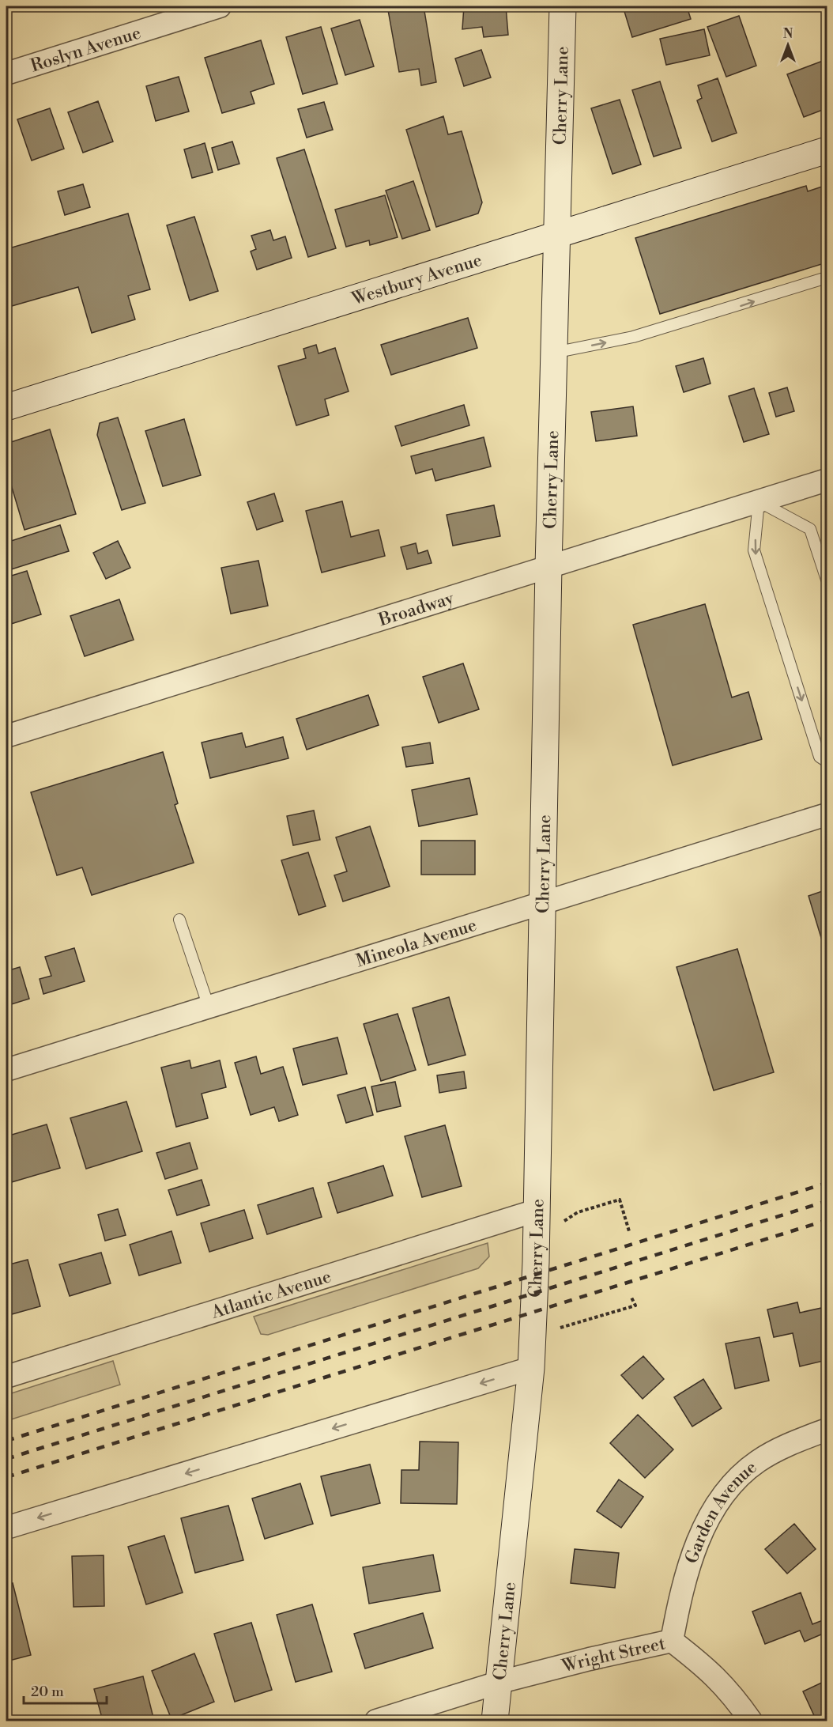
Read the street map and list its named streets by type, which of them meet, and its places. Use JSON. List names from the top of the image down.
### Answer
{
  "streets": {
    "street": [
      "Roslyn Avenue",
      "Cherry Lane",
      "Westbury Avenue",
      "Broadway",
      "Mineola Avenue",
      "Atlantic Avenue",
      "Garden Avenue",
      "Wright Street"
    ]
  },
  "crossings": [
    ["Cherry Lane", "Westbury Avenue"],
    ["Cherry Lane", "Broadway"],
    ["Cherry Lane", "Mineola Avenue"],
    ["Cherry Lane", "Atlantic Avenue"],
    ["Cherry Lane", "Wright Street"],
    ["Garden Avenue", "Wright Street"]
  ],
  "scale_bar": "20 m",
  "north": "top"
}
